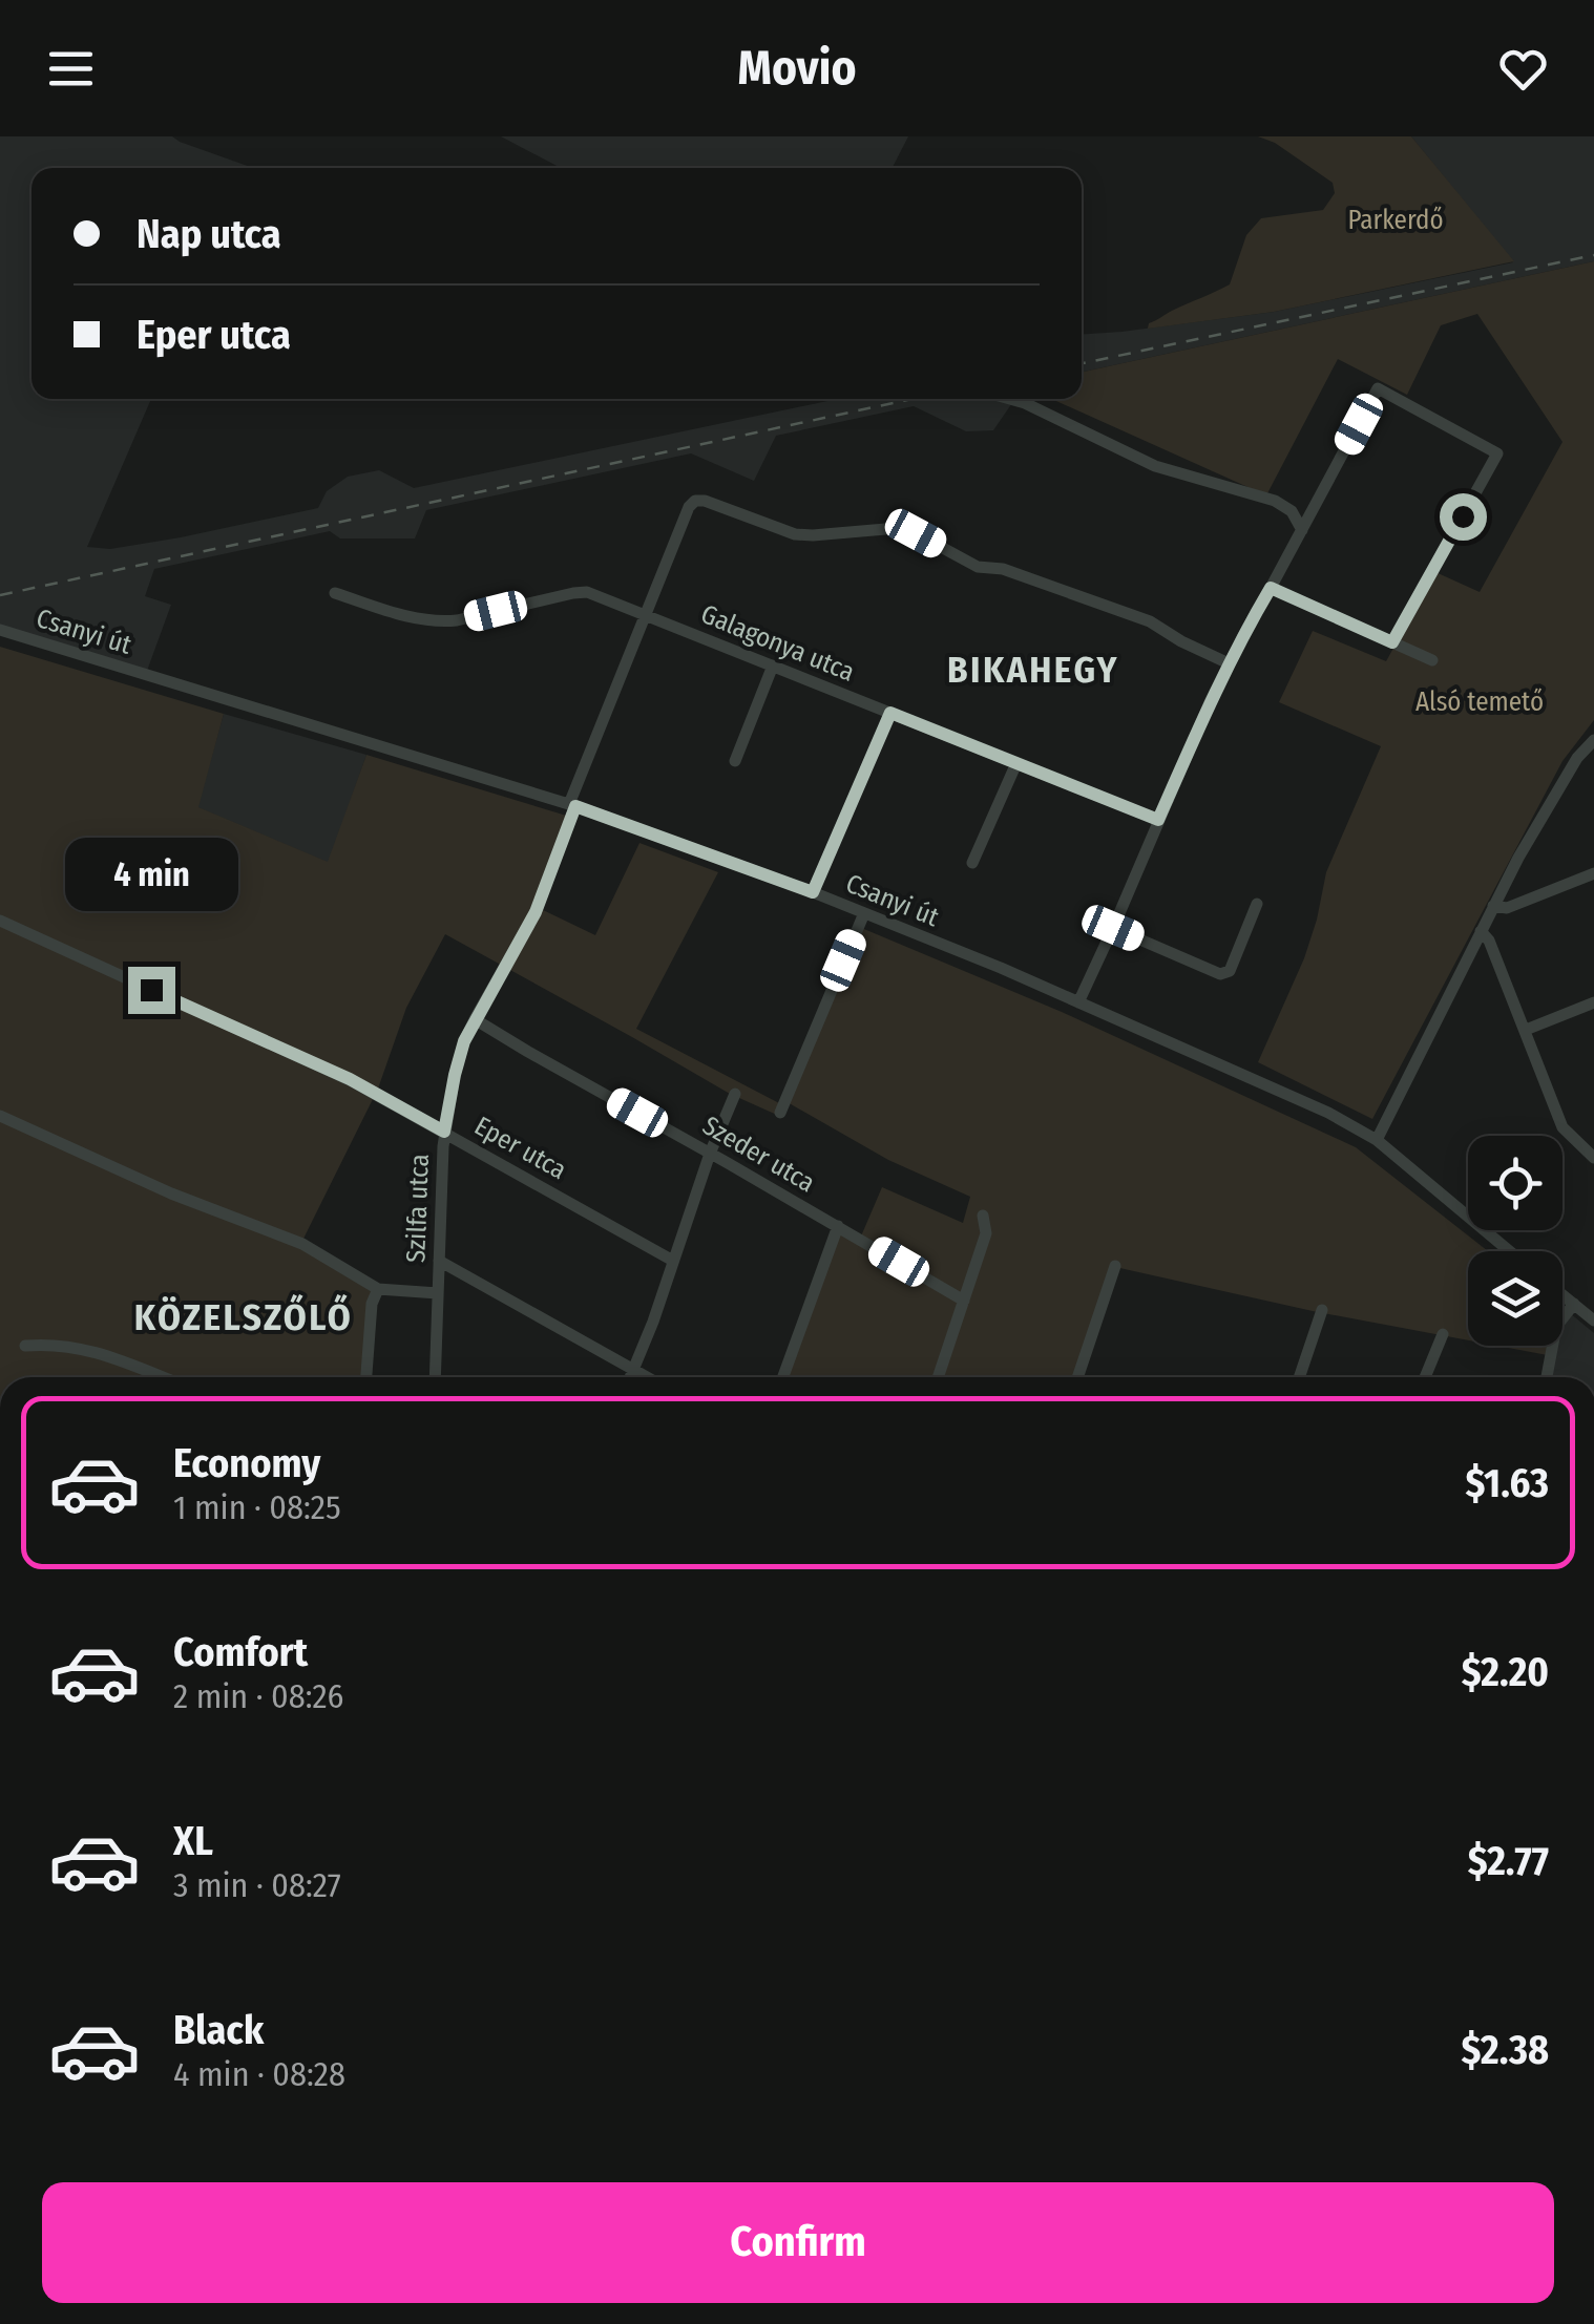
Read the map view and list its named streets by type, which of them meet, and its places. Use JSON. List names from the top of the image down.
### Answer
{
  "streets": {
    "street": [
      "Csanyi út",
      "Galagonya utca",
      "Eper utca",
      "Szeder utca",
      "Szilfa utca"
    ]
  },
  "crossings": [
    ["Csanyi út", "Szilfa utca"],
    ["Galagonya utca", "Szilfa utca"],
    ["Eper utca", "Szilfa utca"],
    ["Szeder utca", "Szilfa utca"]
  ],
  "districts": ["BIKAHEGY", "KÖZELSZŐLŐ"],
  "parks": ["Parkerdő", "Alsó temető"],
  "page": {
    "header": "Movio",
    "banner": ["Nap utca", "Eper utca"],
    "bubble": "4 min",
    "list": [
      {
        "name": "Economy",
        "note": "1 min · 08:25",
        "value": "$1.63"
      },
      {
        "name": "Comfort",
        "note": "2 min · 08:26",
        "value": "$2.20"
      },
      {
        "name": "XL",
        "note": "3 min · 08:27",
        "value": "$2.77"
      },
      {
        "name": "Black",
        "note": "4 min · 08:28",
        "value": "$2.38"
      }
    ],
    "buttons": "Confirm"
  }
}
